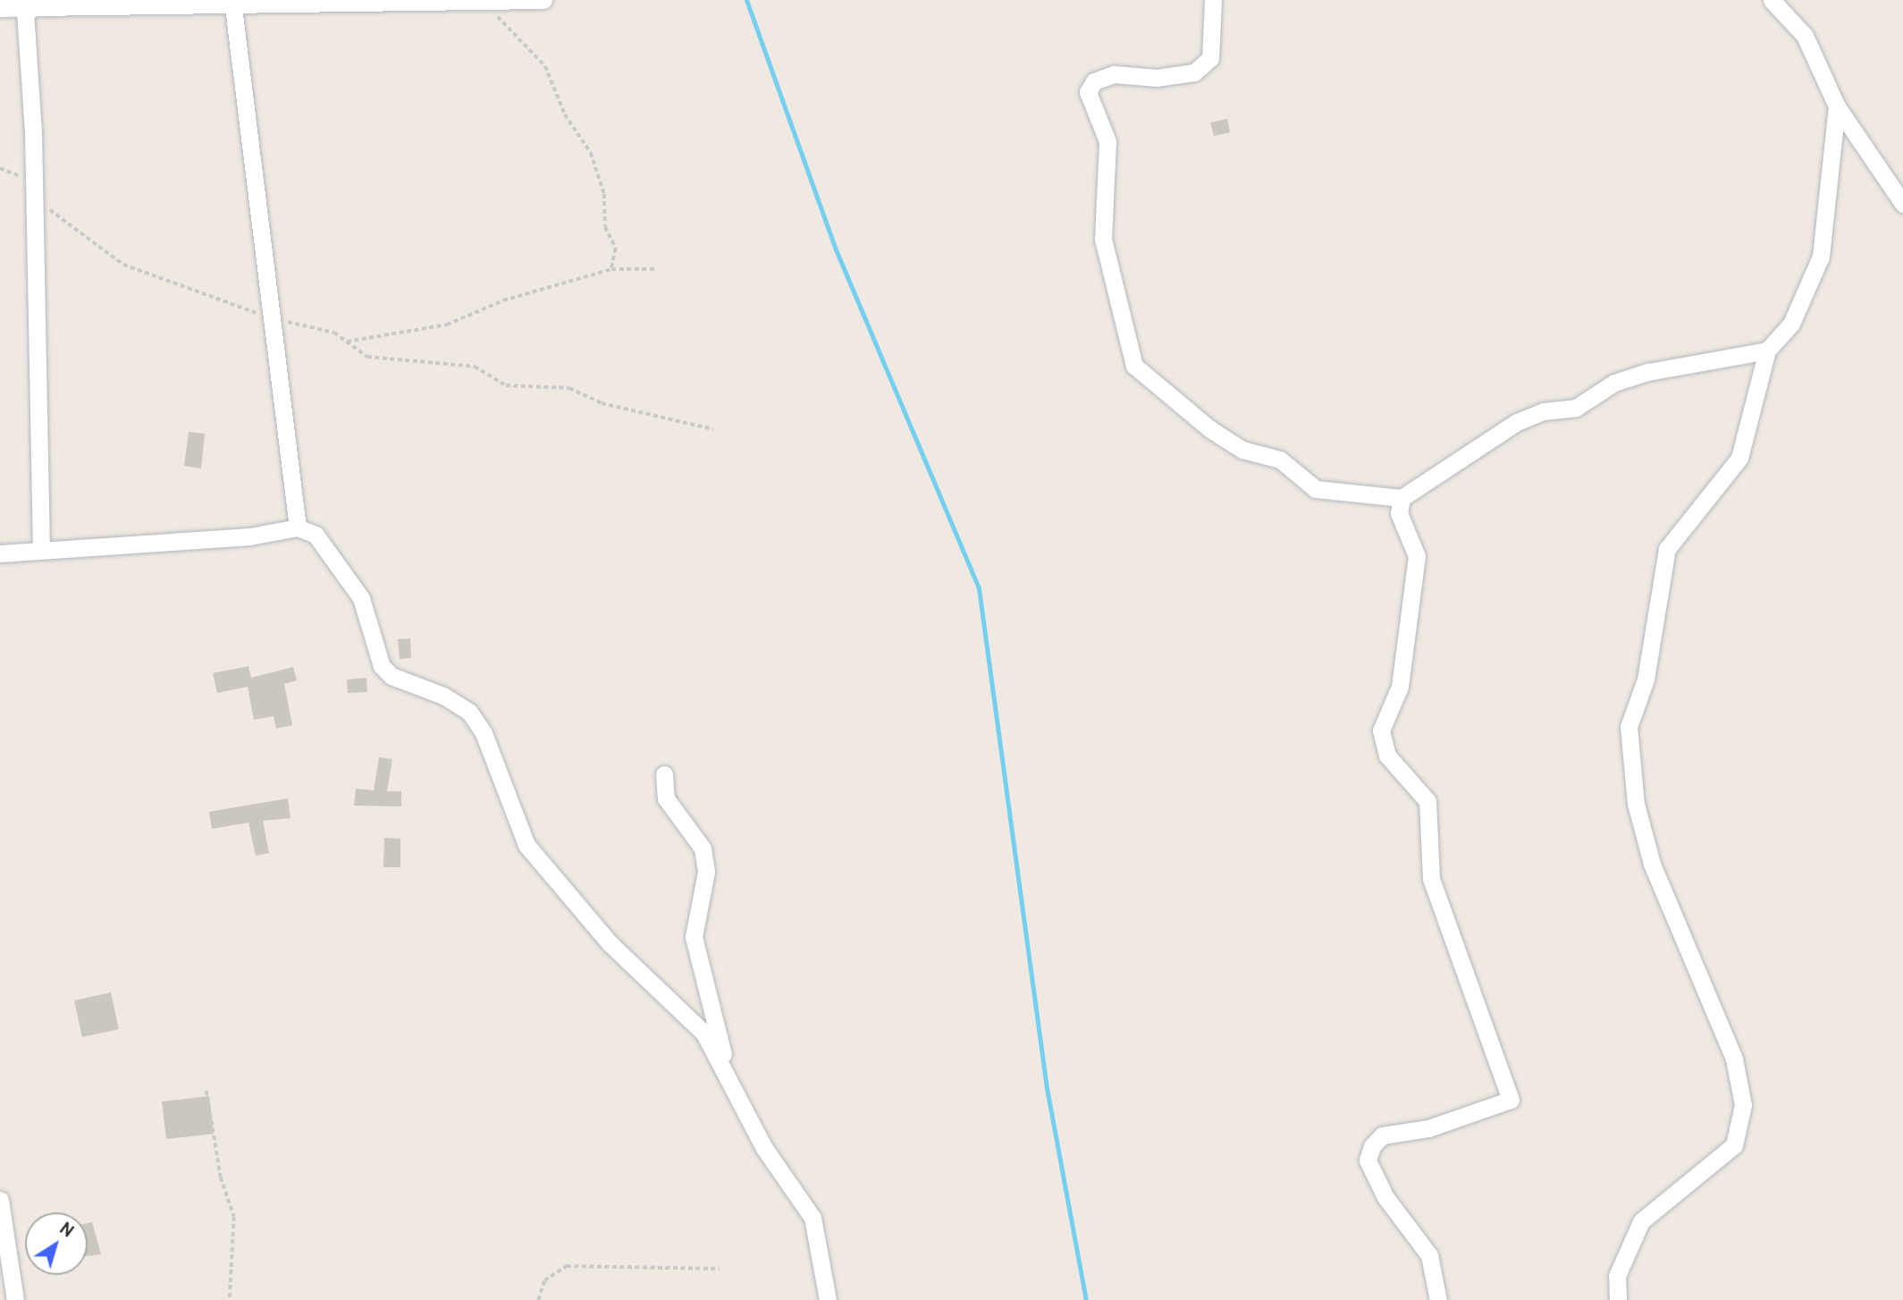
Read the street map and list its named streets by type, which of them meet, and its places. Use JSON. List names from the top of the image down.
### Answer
{
  "north": "top right"
}
